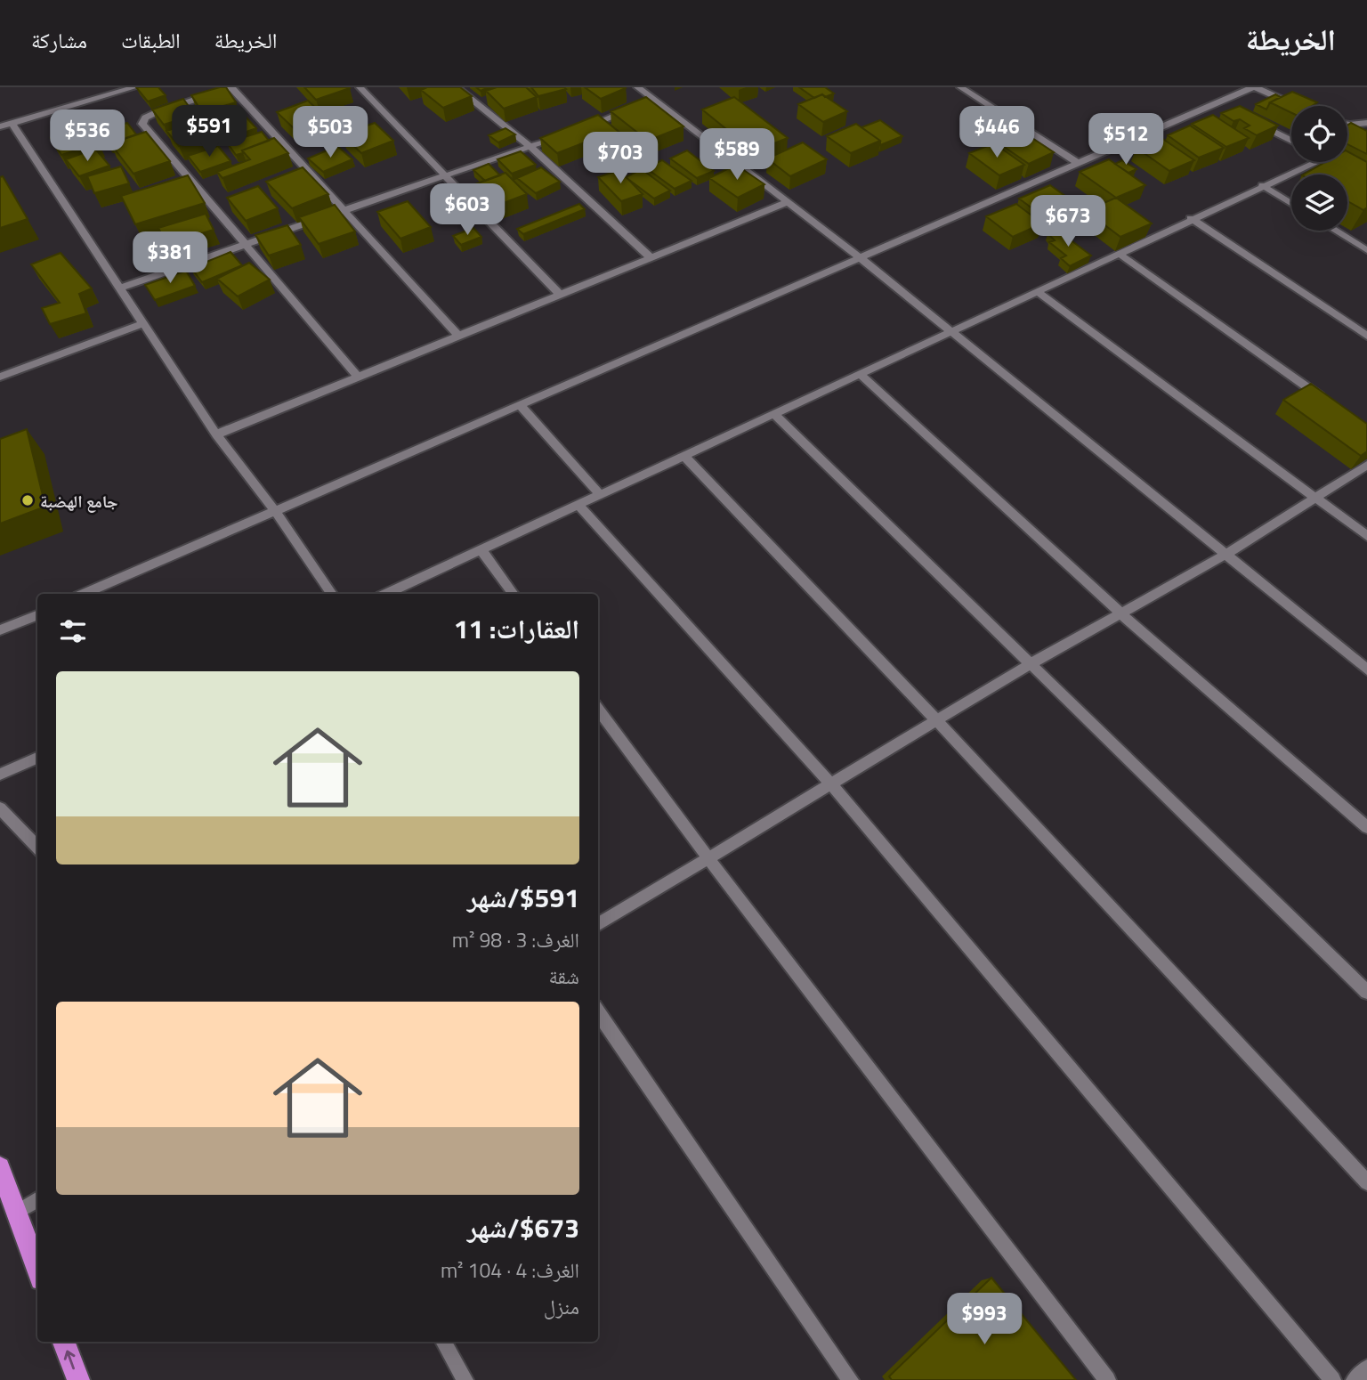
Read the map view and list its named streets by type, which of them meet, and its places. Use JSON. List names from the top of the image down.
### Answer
{
  "places": ["جامع الهضبة"],
  "page": {
    "header": "الخريطة",
    "nav": ["الخريطة", "الطبقات", "مشاركة"],
    "price": [
      "$591",
      "$503",
      "$446",
      "$536",
      "$512",
      "$589",
      "$703",
      "$603",
      "$673",
      "$381",
      "$993"
    ],
    "heading": "العقارات: 11",
    "list": [
      {
        "name": "$591/شهر",
        "note": "الغرف: 3 · 98 m² · شقة"
      },
      {
        "name": "$673/شهر",
        "note": "الغرف: 4 · 104 m² · منزل"
      }
    ]
  }
}
